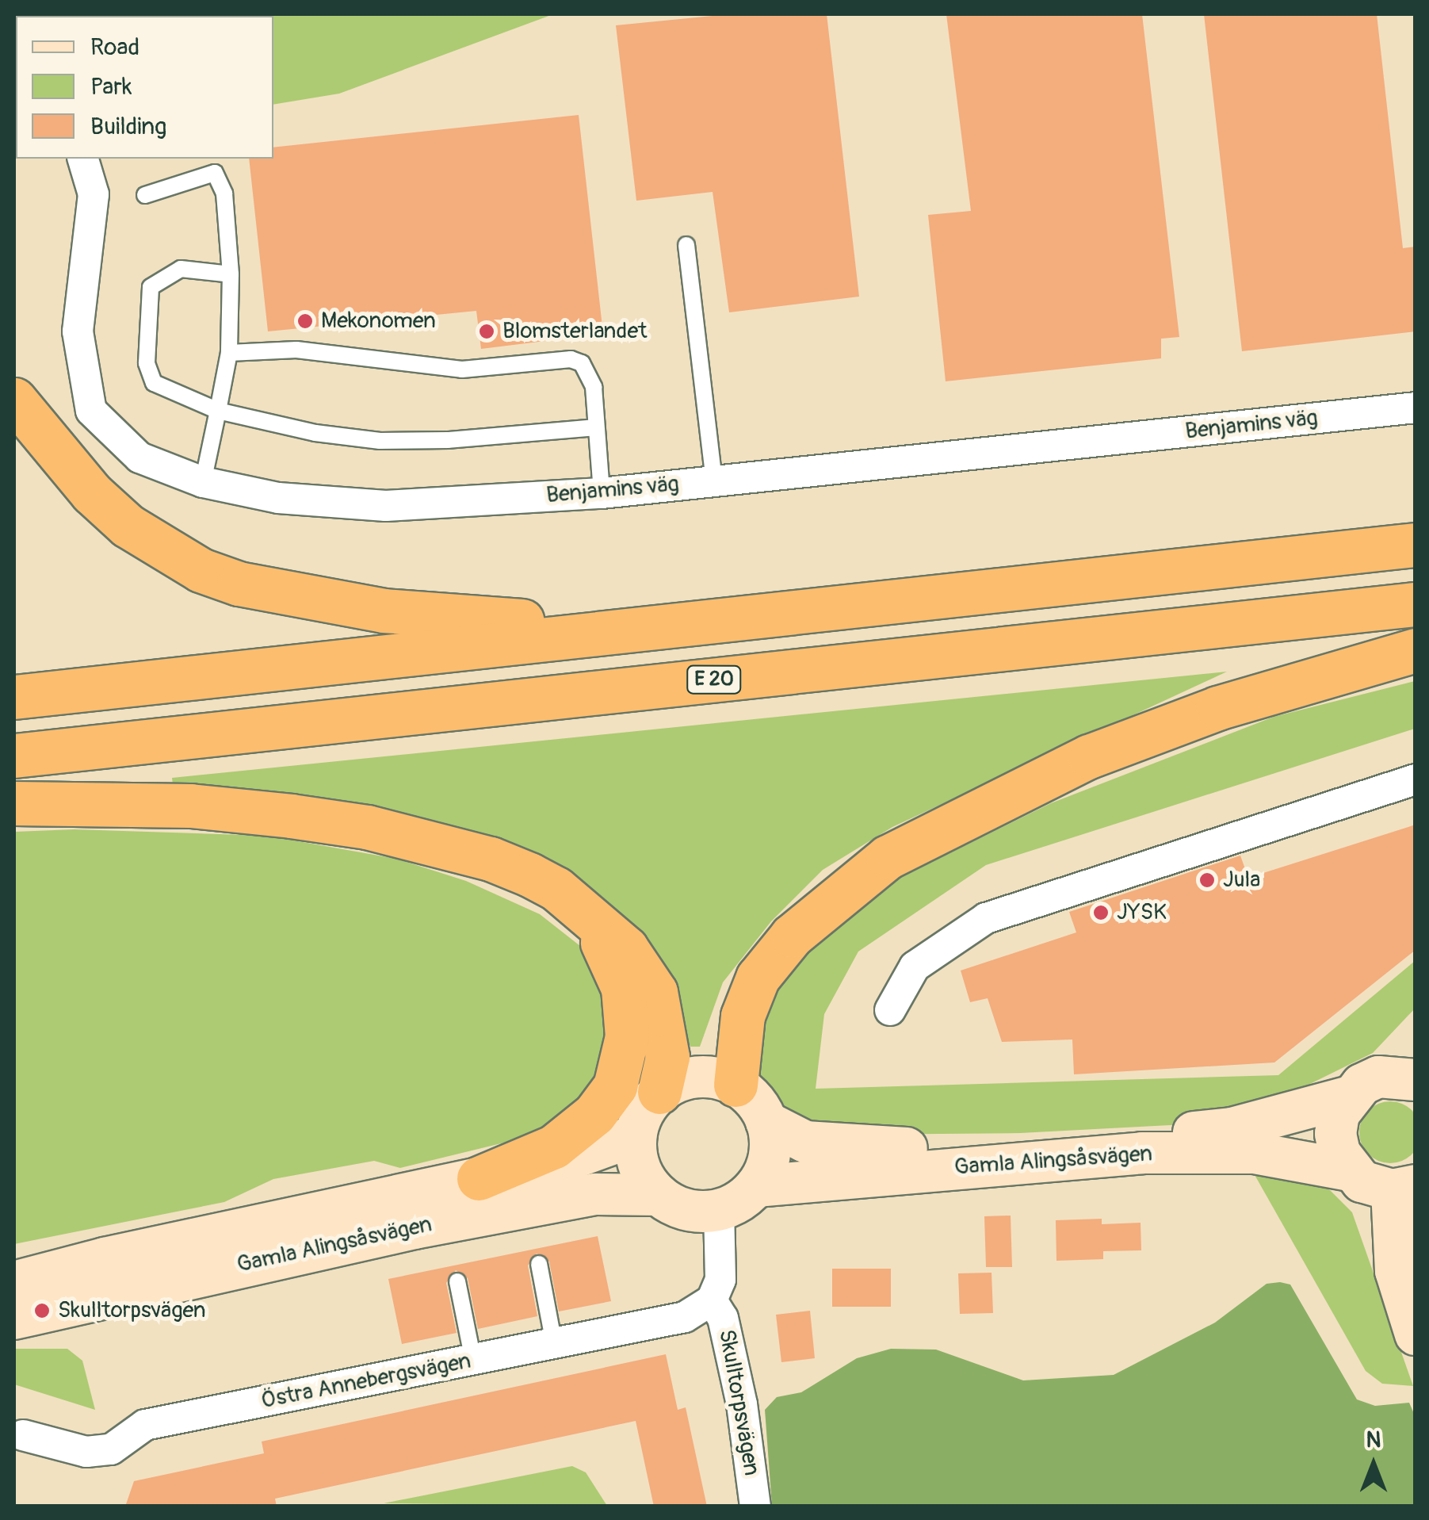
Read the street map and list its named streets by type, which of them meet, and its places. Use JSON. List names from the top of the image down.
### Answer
{
  "streets": {
    "highway": ["E 20"],
    "street": [
      "Benjamins väg",
      "Gamla Alingsåsvägen",
      "Östra Annebergsvägen",
      "Skulltorpsvägen"
    ]
  },
  "crossings": [
    ["Gamla Alingsåsvägen", "Skulltorpsvägen"],
    ["Östra Annebergsvägen", "Skulltorpsvägen"]
  ],
  "places": [
    "Mekonomen",
    "Blomsterlandet",
    "Jula",
    "JYSK",
    "Skulltorpsvägen"
  ],
  "legend": ["Road", "Park", "Building"],
  "north": "top"
}
